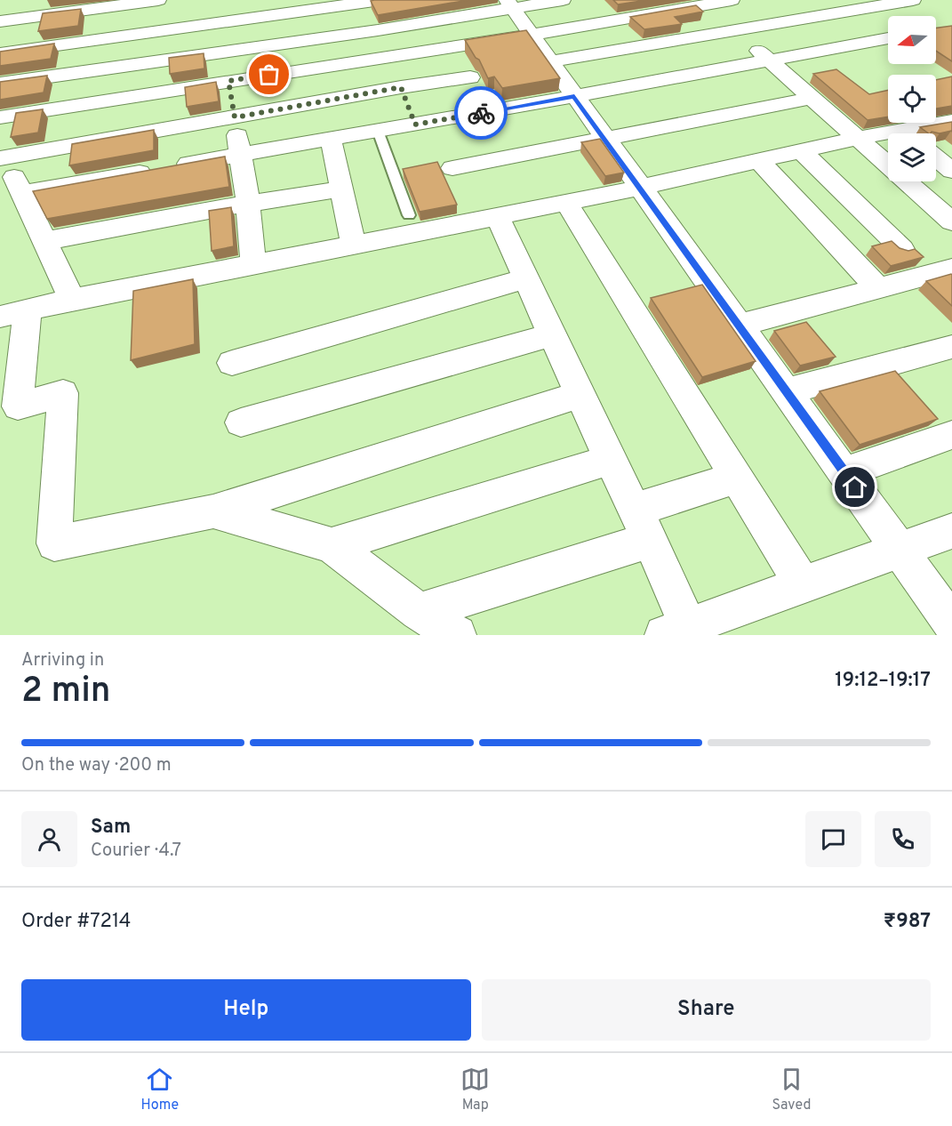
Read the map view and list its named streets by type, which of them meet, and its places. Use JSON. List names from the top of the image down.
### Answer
{
  "north": "left",
  "page": {
    "heading": ["2 min", "Arriving in", "19:12–19:17"],
    "panel": [
      "Sam",
      "Courier · 4.7",
      "Order #7214",
      "₹987"
    ],
    "bar": "On the way · 200 m",
    "buttons": ["Help", "Share"],
    "tabs": ["Home", "Map", "Saved"]
  }
}
